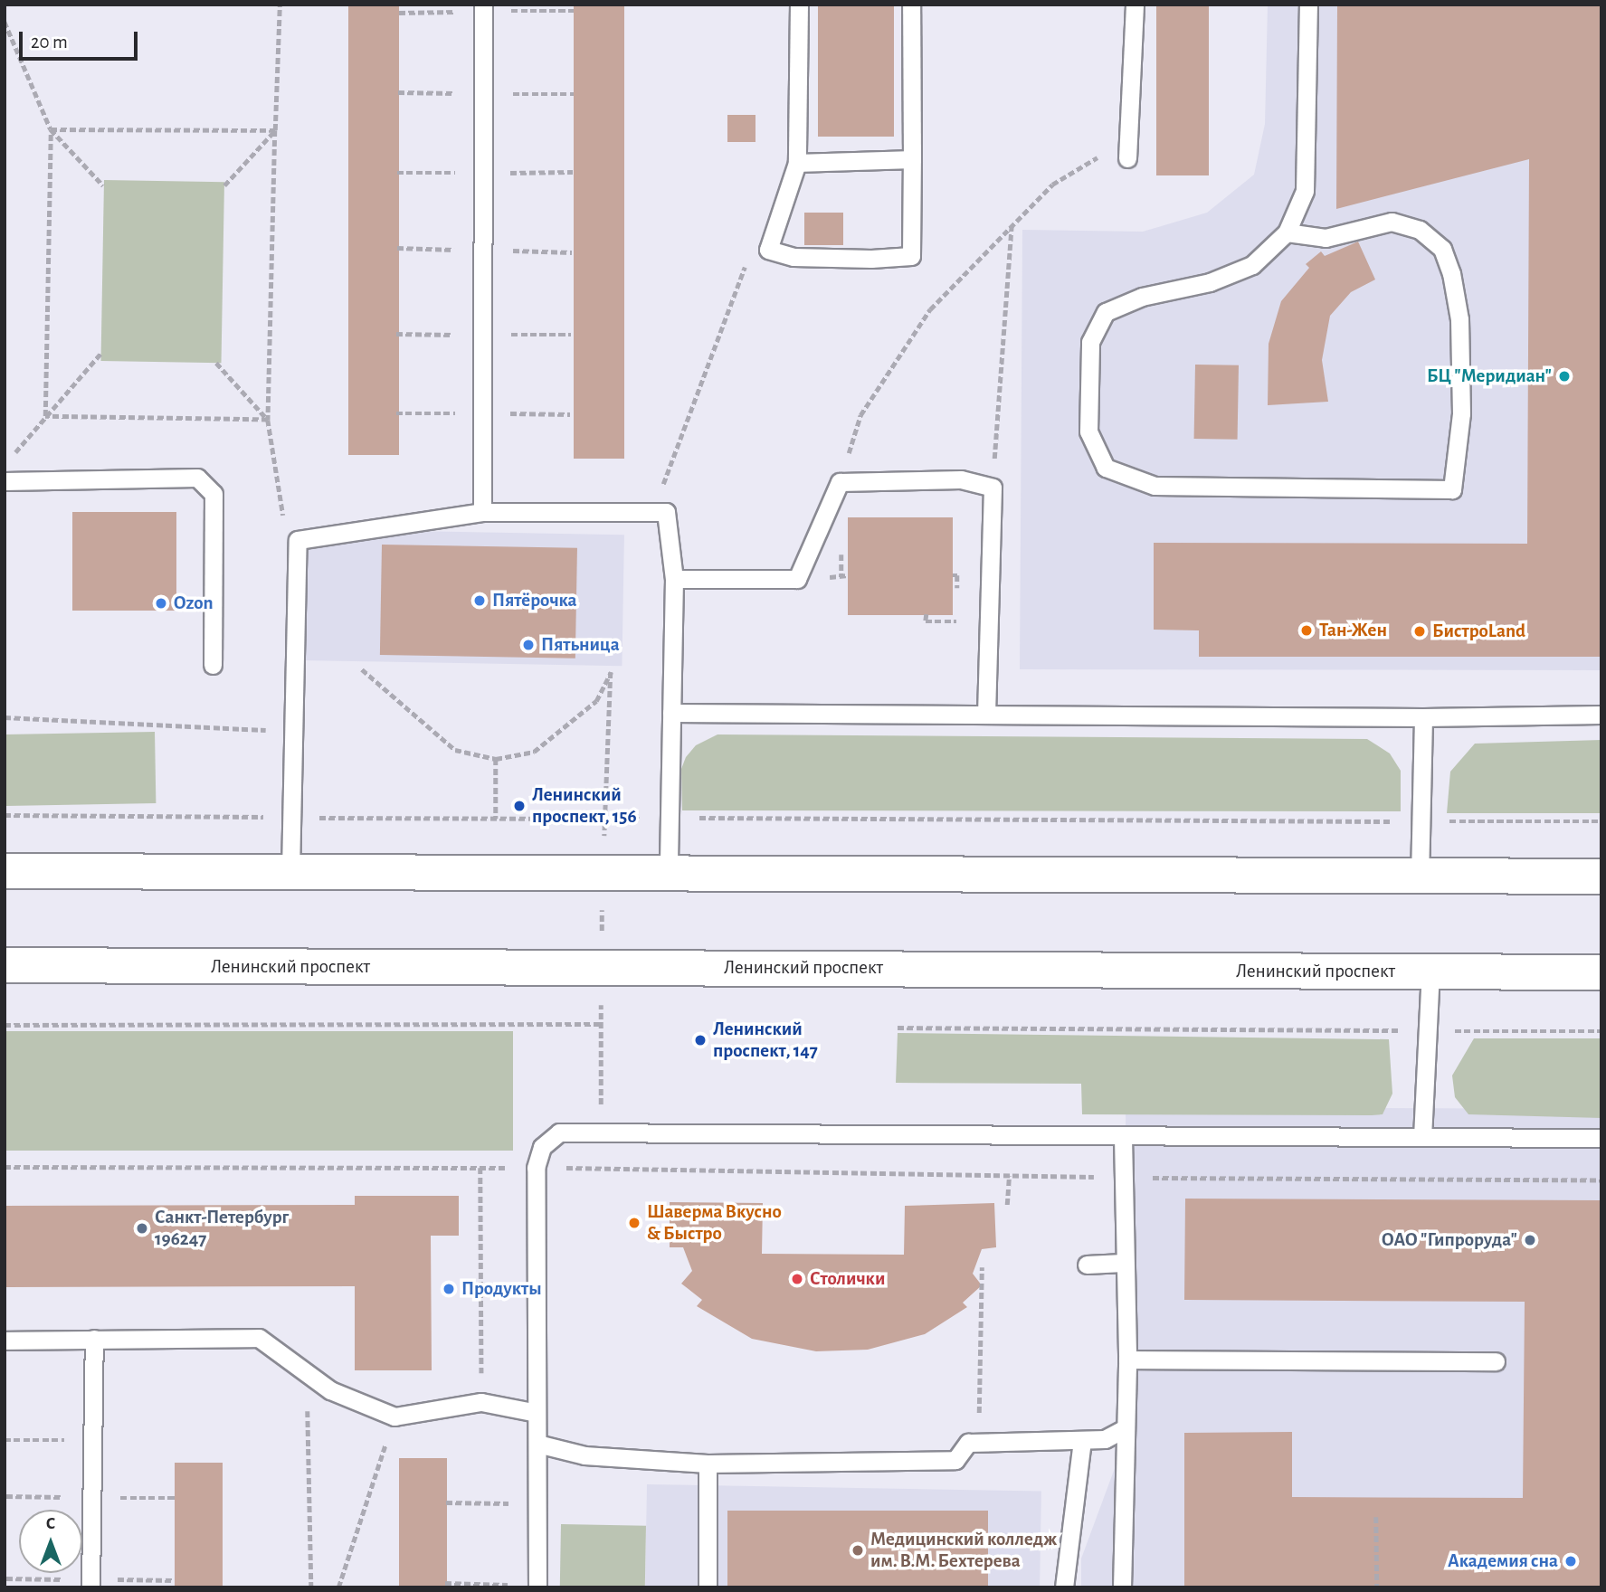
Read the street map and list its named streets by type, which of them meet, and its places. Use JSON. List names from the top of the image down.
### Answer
{
  "streets": {
    "main road": ["Ленинский проспект"]
  },
  "places": [
    "БЦ \"Меридиан\"",
    "Пятёрочка",
    "Ozon",
    "Тан-Жен",
    "БистроLand",
    "Пятьница",
    "Ленинский проспект, 156",
    "Ленинский проспект, 147",
    "Шаверма Вкусно & Быстро",
    "Санкт-Петербург 196247",
    "ОАО \"Гипроруда\"",
    "Столички",
    "Продукты",
    "Медицинский колледж им. В.М. Бехтерева",
    "Академия сна"
  ],
  "scale_bar": "20 m",
  "north": "top"
}
